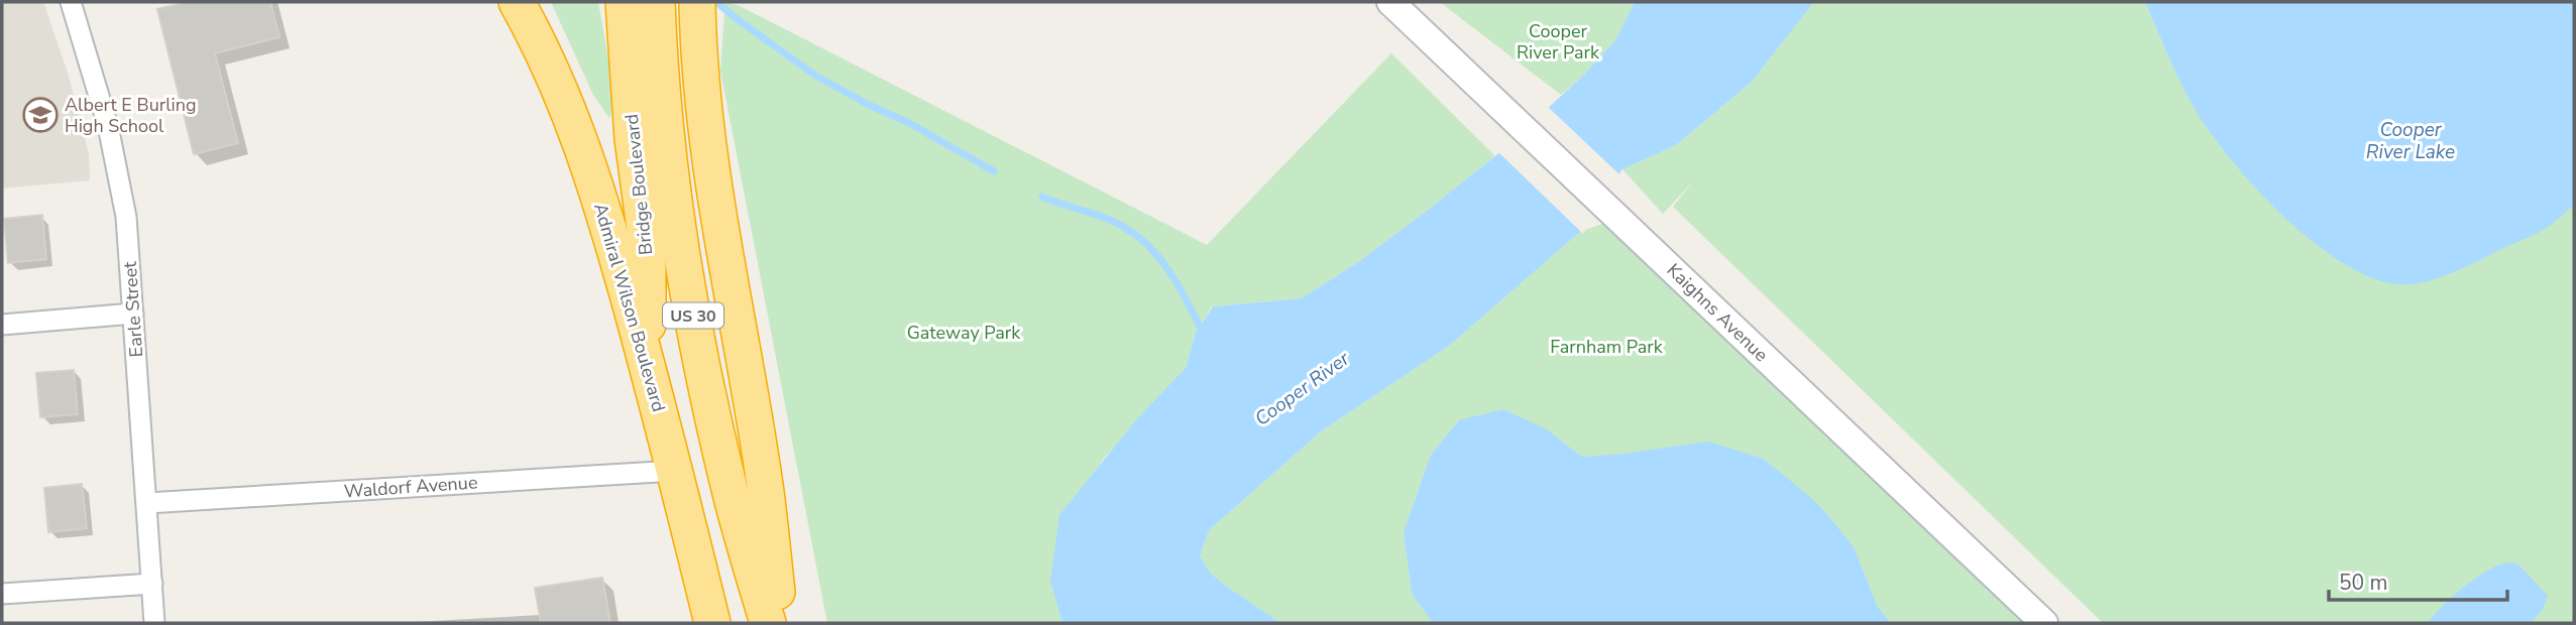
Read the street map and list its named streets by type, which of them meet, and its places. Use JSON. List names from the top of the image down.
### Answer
{
  "streets": {
    "highway": ["Bridge Boulevard", "Admiral Wilson Boulevard", "US 30"],
    "main road": ["Kaighns Avenue"],
    "street": ["Earle Street", "Waldorf Avenue"]
  },
  "crossings": [
    ["Bridge Boulevard", "Admiral Wilson Boulevard"],
    ["Admiral Wilson Boulevard", "Waldorf Avenue"],
    ["Earle Street", "Waldorf Avenue"]
  ],
  "water": ["Cooper River Lake", "Cooper River"],
  "parks": ["Cooper River Park", "Gateway Park", "Farnham Park"],
  "places": {
    "school or university": ["Albert E Burling High School"]
  },
  "scale_bar": "50 m"
}
